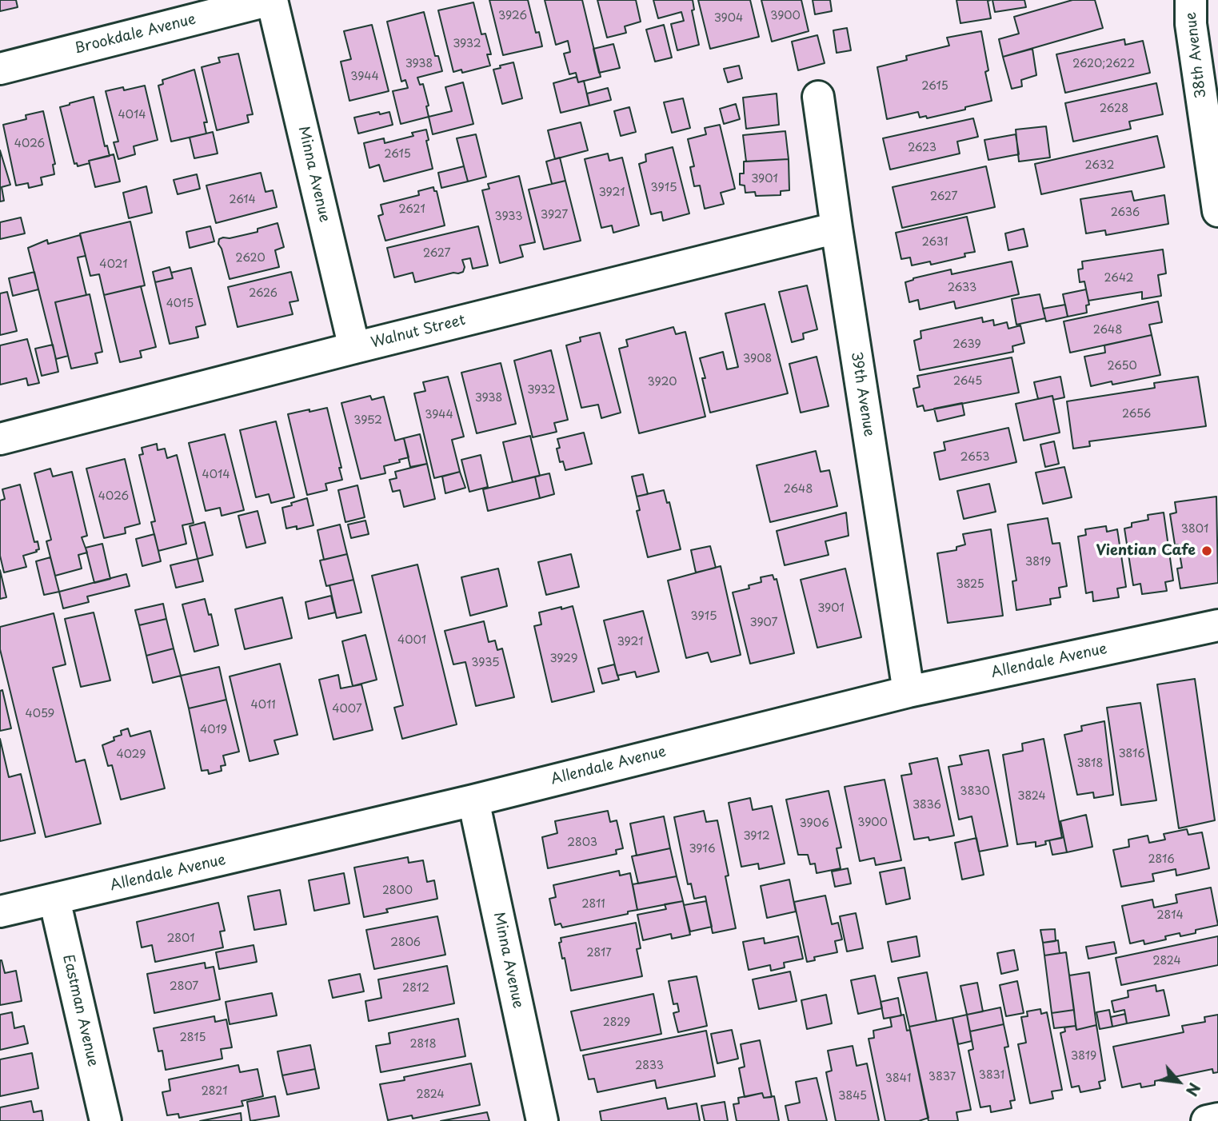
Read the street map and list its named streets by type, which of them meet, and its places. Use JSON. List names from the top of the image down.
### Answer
{
  "streets": {
    "street": [
      "Brookdale Avenue",
      "38th Avenue",
      "Minna Avenue",
      "Walnut Street",
      "39th Avenue",
      "Allendale Avenue",
      "Eastman Avenue"
    ]
  },
  "crossings": [
    ["Brookdale Avenue", "Minna Avenue"],
    ["Minna Avenue", "Walnut Street"],
    ["Minna Avenue", "Allendale Avenue"],
    ["Walnut Street", "39th Avenue"],
    ["39th Avenue", "Allendale Avenue"],
    ["Allendale Avenue", "Eastman Avenue"]
  ],
  "places": ["Vientian Cafe"],
  "house_numbers": [
    "3926",
    "3900",
    "3904",
    "3932",
    "3938",
    "2620;2622",
    "3944",
    "2615",
    "2628",
    "4014",
    "4026",
    "2623",
    "2615",
    "2632",
    "3901",
    "3915",
    "3921",
    "2627",
    "2614",
    "2621",
    "2636",
    "3927",
    "3933",
    "2631",
    "2627",
    "2620",
    "4021",
    "2642",
    "2633",
    "2626",
    "4015",
    "2648",
    "2639",
    "3908",
    "2650",
    "2645",
    "3920",
    "3932",
    "3938",
    "2656",
    "3944",
    "3952",
    "2653",
    "4014",
    "2648",
    "4026",
    "3801",
    "3819",
    "3825",
    "3901",
    "3915",
    "3907",
    "4001",
    "3921",
    "3929",
    "3935",
    "4011",
    "4007",
    "4059",
    "4019",
    "3816",
    "4029",
    "3818",
    "3830",
    "3824",
    "3836",
    "3900",
    "3906",
    "3912",
    "2803",
    "3916",
    "2816",
    "2800",
    "2811",
    "2814",
    "2801",
    "2806",
    "2817",
    "2824",
    "2807",
    "2812",
    "2829",
    "2815",
    "2818",
    "3819",
    "2833",
    "3831",
    "3837",
    "3841",
    "2821",
    "2824",
    "3845"
  ],
  "north": "bottom right"
}
